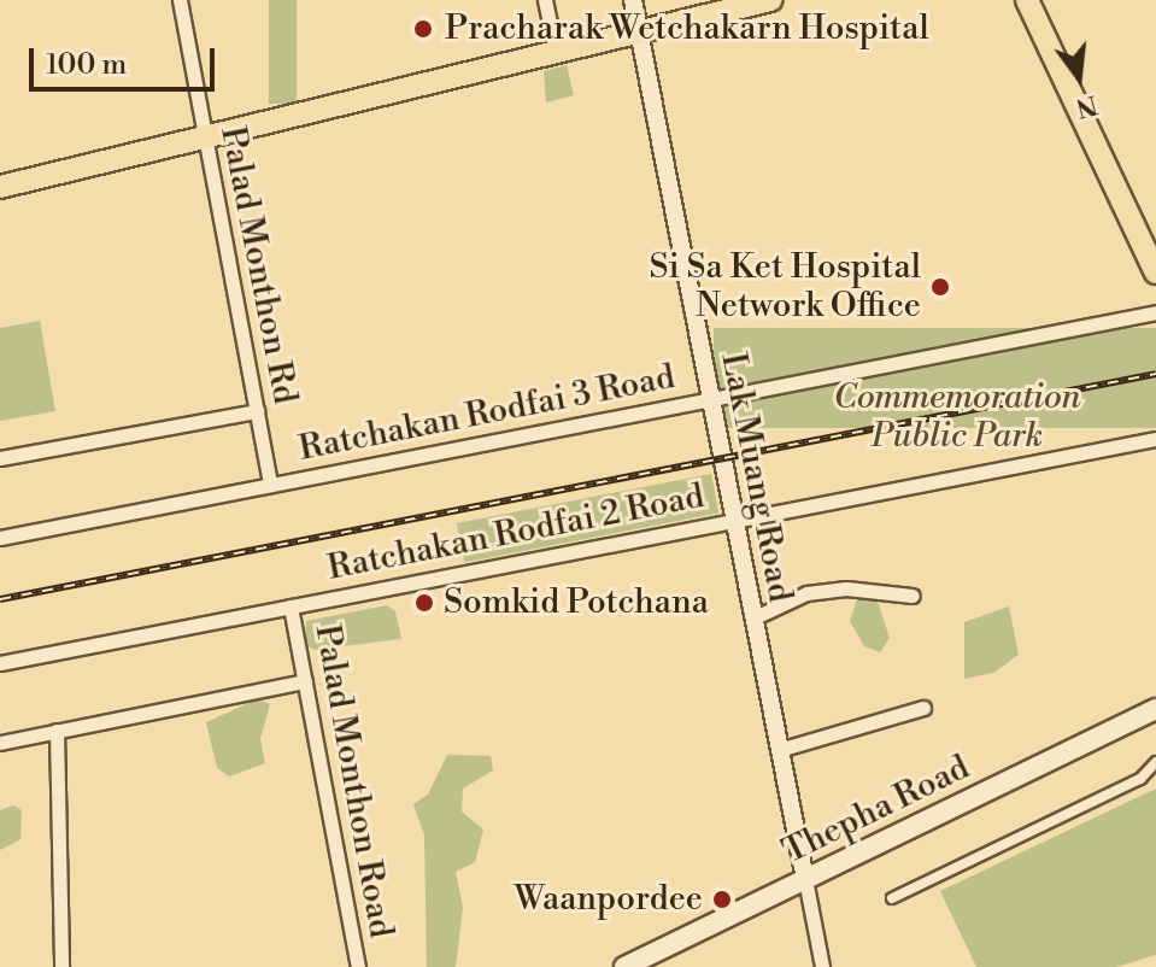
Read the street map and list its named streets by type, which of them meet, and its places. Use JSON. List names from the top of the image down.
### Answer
{
  "streets": {
    "main road": ["Thepha Road"],
    "street": [
      "Palad Monthon Rd",
      "Ratchakan Rodfai 3 Road",
      "Lak Muang Road",
      "Ratchakan Rodfai 2 Road",
      "Palad Monthon Road"
    ]
  },
  "crossings": [
    ["Palad Monthon Rd", "Ratchakan Rodfai 3 Road"],
    ["Ratchakan Rodfai 3 Road", "Lak Muang Road"],
    ["Lak Muang Road", "Ratchakan Rodfai 2 Road"],
    ["Lak Muang Road", "Thepha Road"],
    ["Ratchakan Rodfai 2 Road", "Palad Monthon Road"]
  ],
  "parks": ["Commemoration Public Park"],
  "places": [
    "Pracharak Wetchakarn Hospital",
    "Si Sa Ket Hospital Network Office",
    "Somkid Potchana",
    "Waanpordee"
  ],
  "scale_bar": "100 m",
  "north": "bottom"
}
